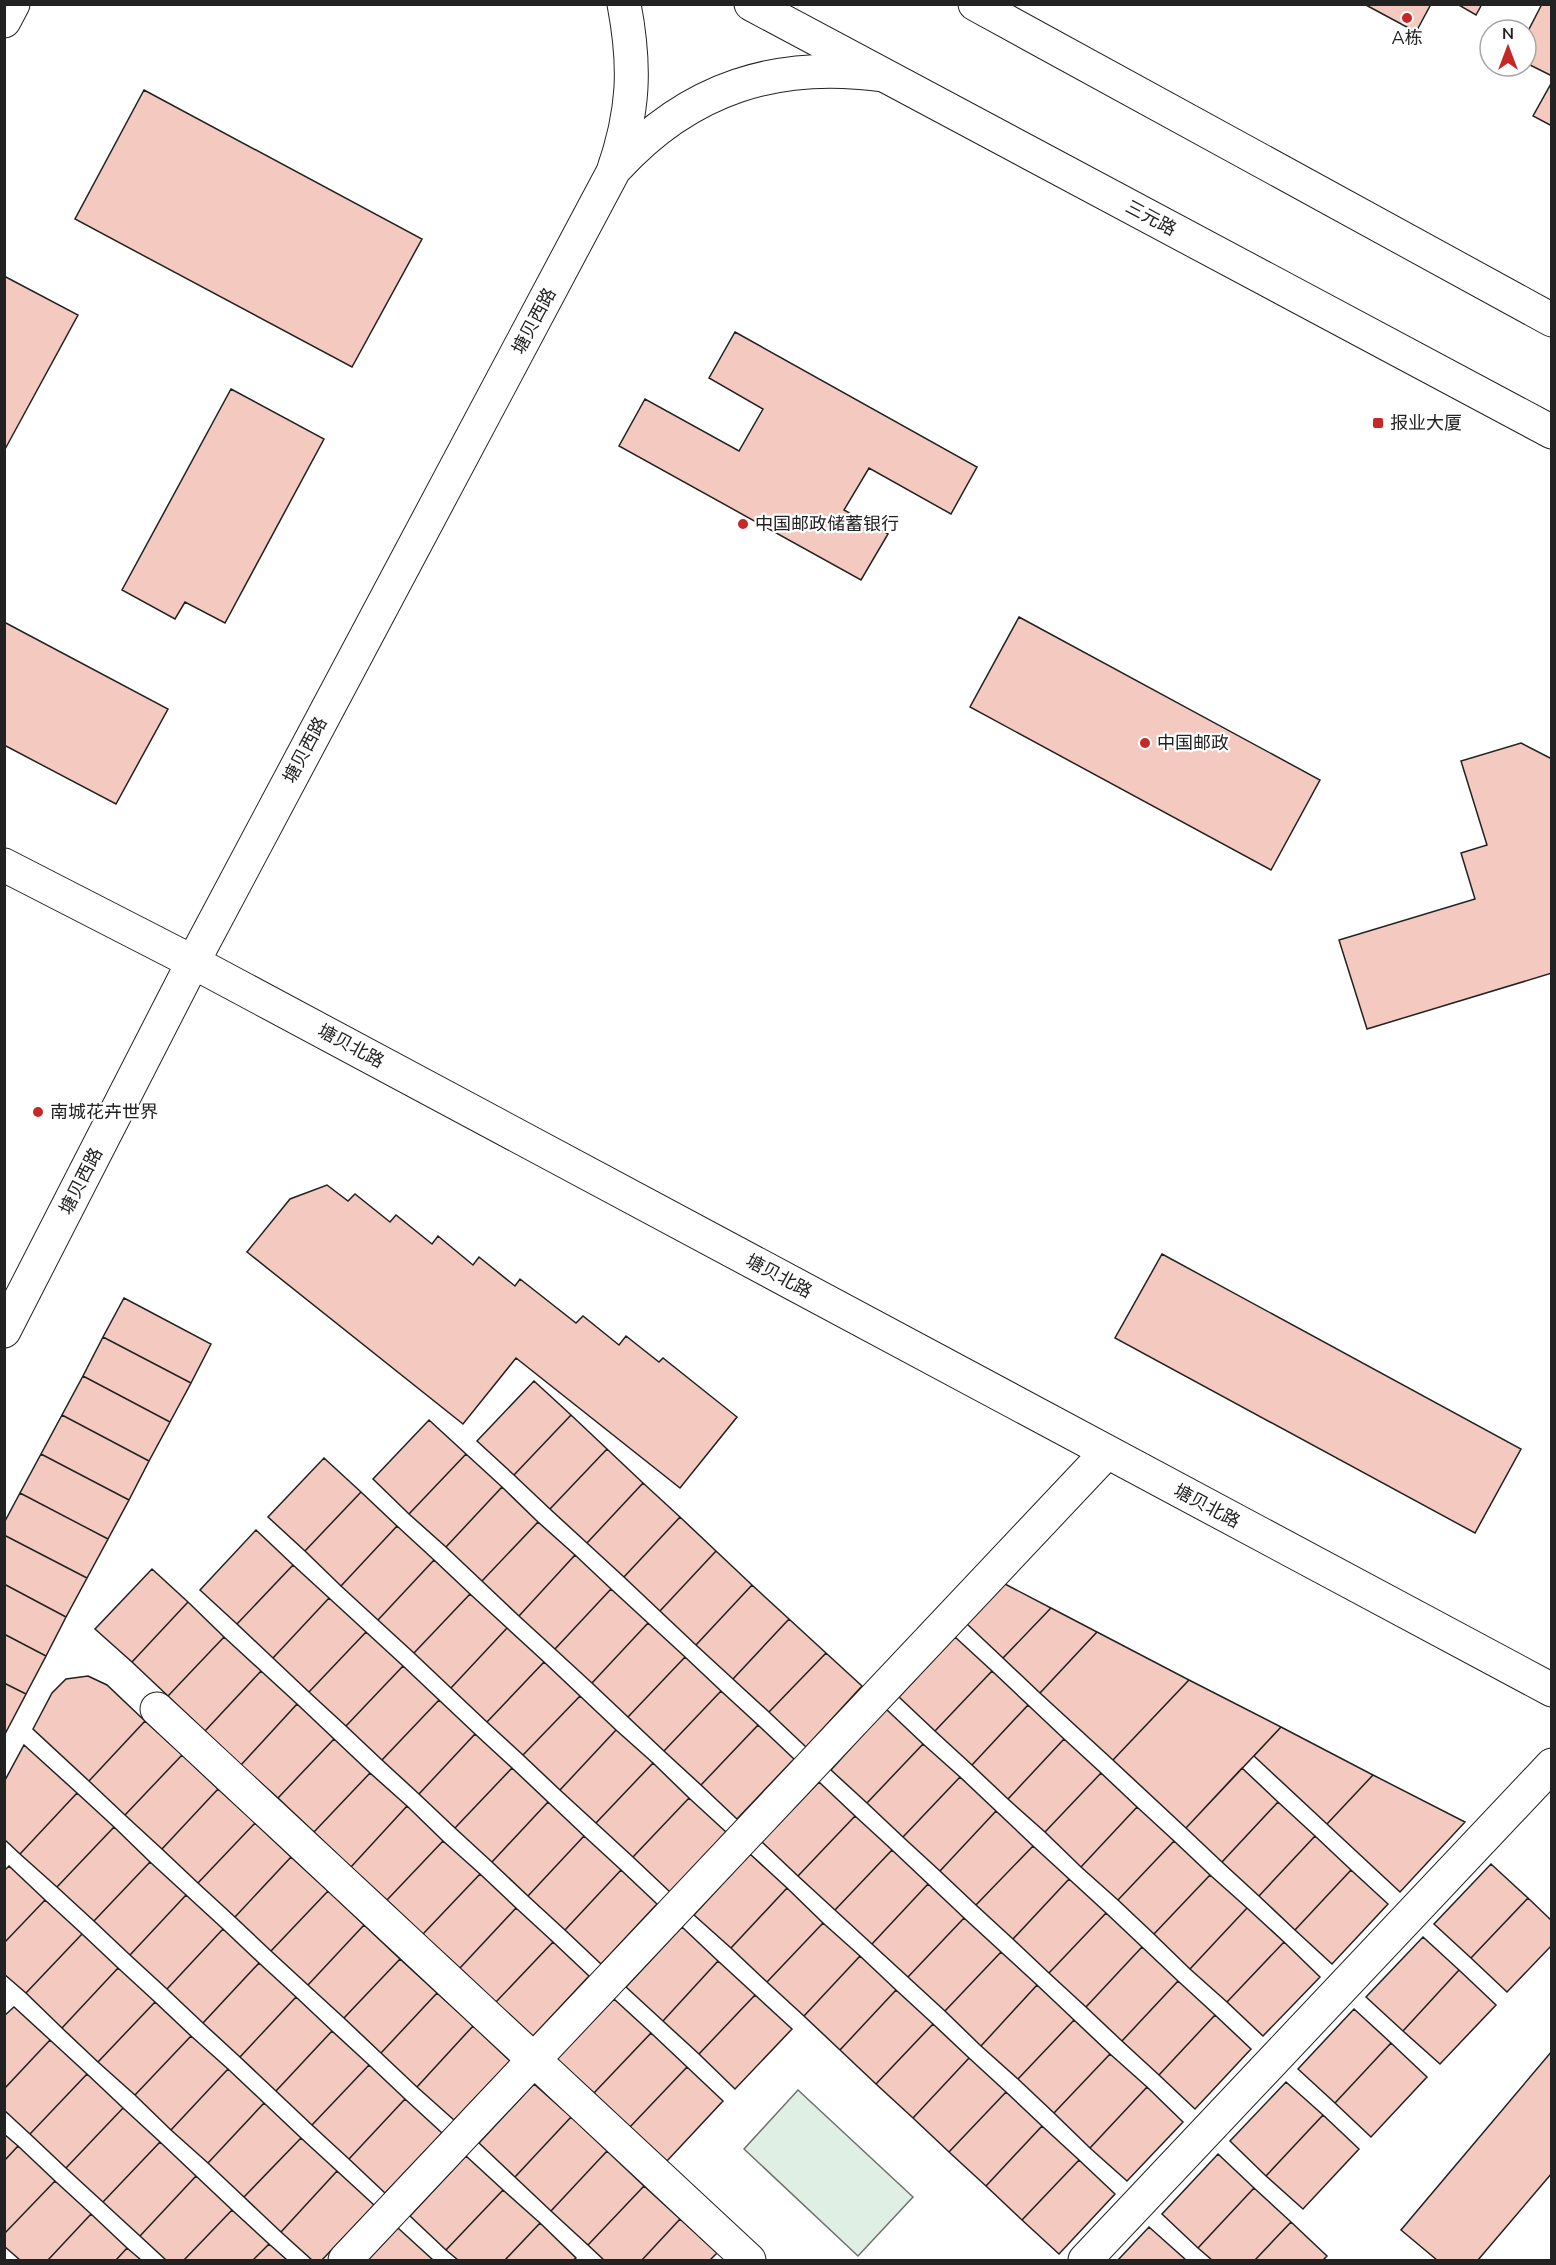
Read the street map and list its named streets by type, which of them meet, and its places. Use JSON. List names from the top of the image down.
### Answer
{
  "streets": {
    "main road": ["三元路", "塘贝西路", "塘贝北路"]
  },
  "crossings": [
    ["塘贝西路", "塘贝北路"]
  ],
  "places": {
    "other": [
      "A栋",
      "中国邮政储蓄银行",
      "中国邮政",
      "南城花卉世界"
    ],
    "transit": ["报业大厦"]
  },
  "north": "top"
}
